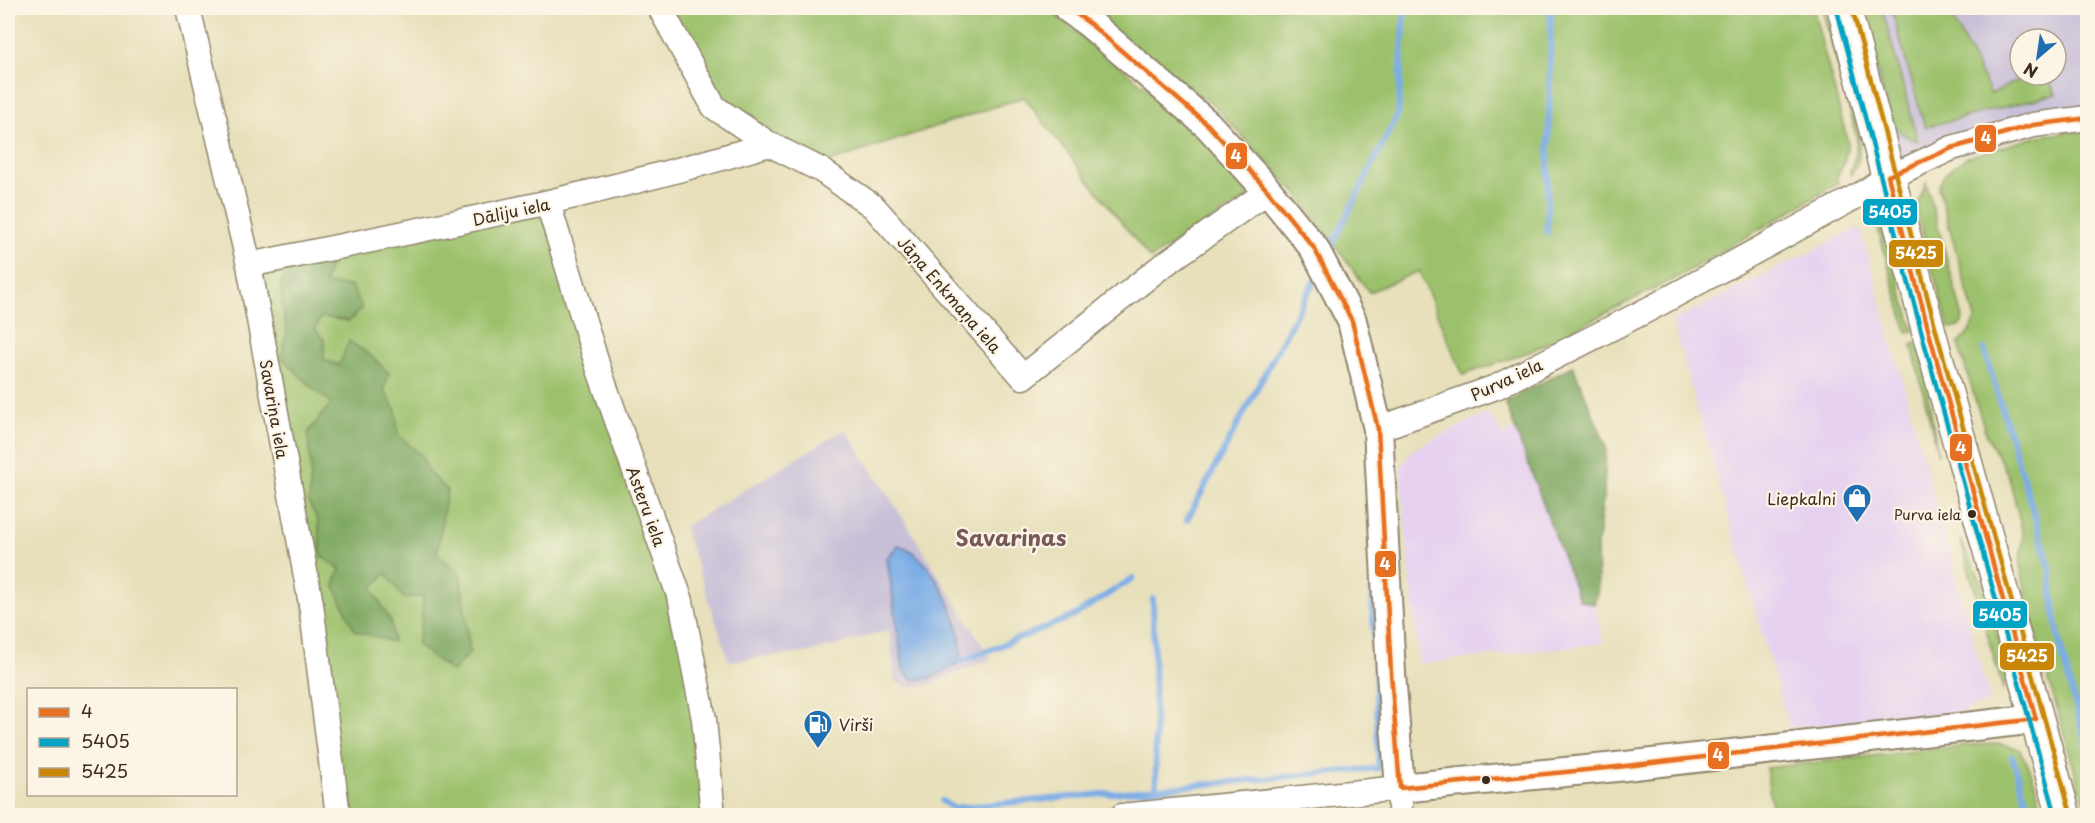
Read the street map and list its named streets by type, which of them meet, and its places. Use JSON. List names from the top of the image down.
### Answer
{
  "streets": {
    "street": [
      "Dāliju iela",
      "Jāņa Enkmaņa iela",
      "Purva iela",
      "Savariņa iela",
      "Asteru iela"
    ]
  },
  "crossings": [
    ["Dāliju iela", "Jāņa Enkmaņa iela"],
    ["Dāliju iela", "Savariņa iela"],
    ["Dāliju iela", "Asteru iela"]
  ],
  "districts": ["Savariņas"],
  "places": {
    "other": ["Purva iela"],
    "shop": ["Liepkalni"],
    "fuel station": ["Virši"]
  },
  "lines": ["transit line 4", "transit line 5425", "transit line 5405"],
  "legend": ["4", "5405", "5425"],
  "north": "bottom left"
}
